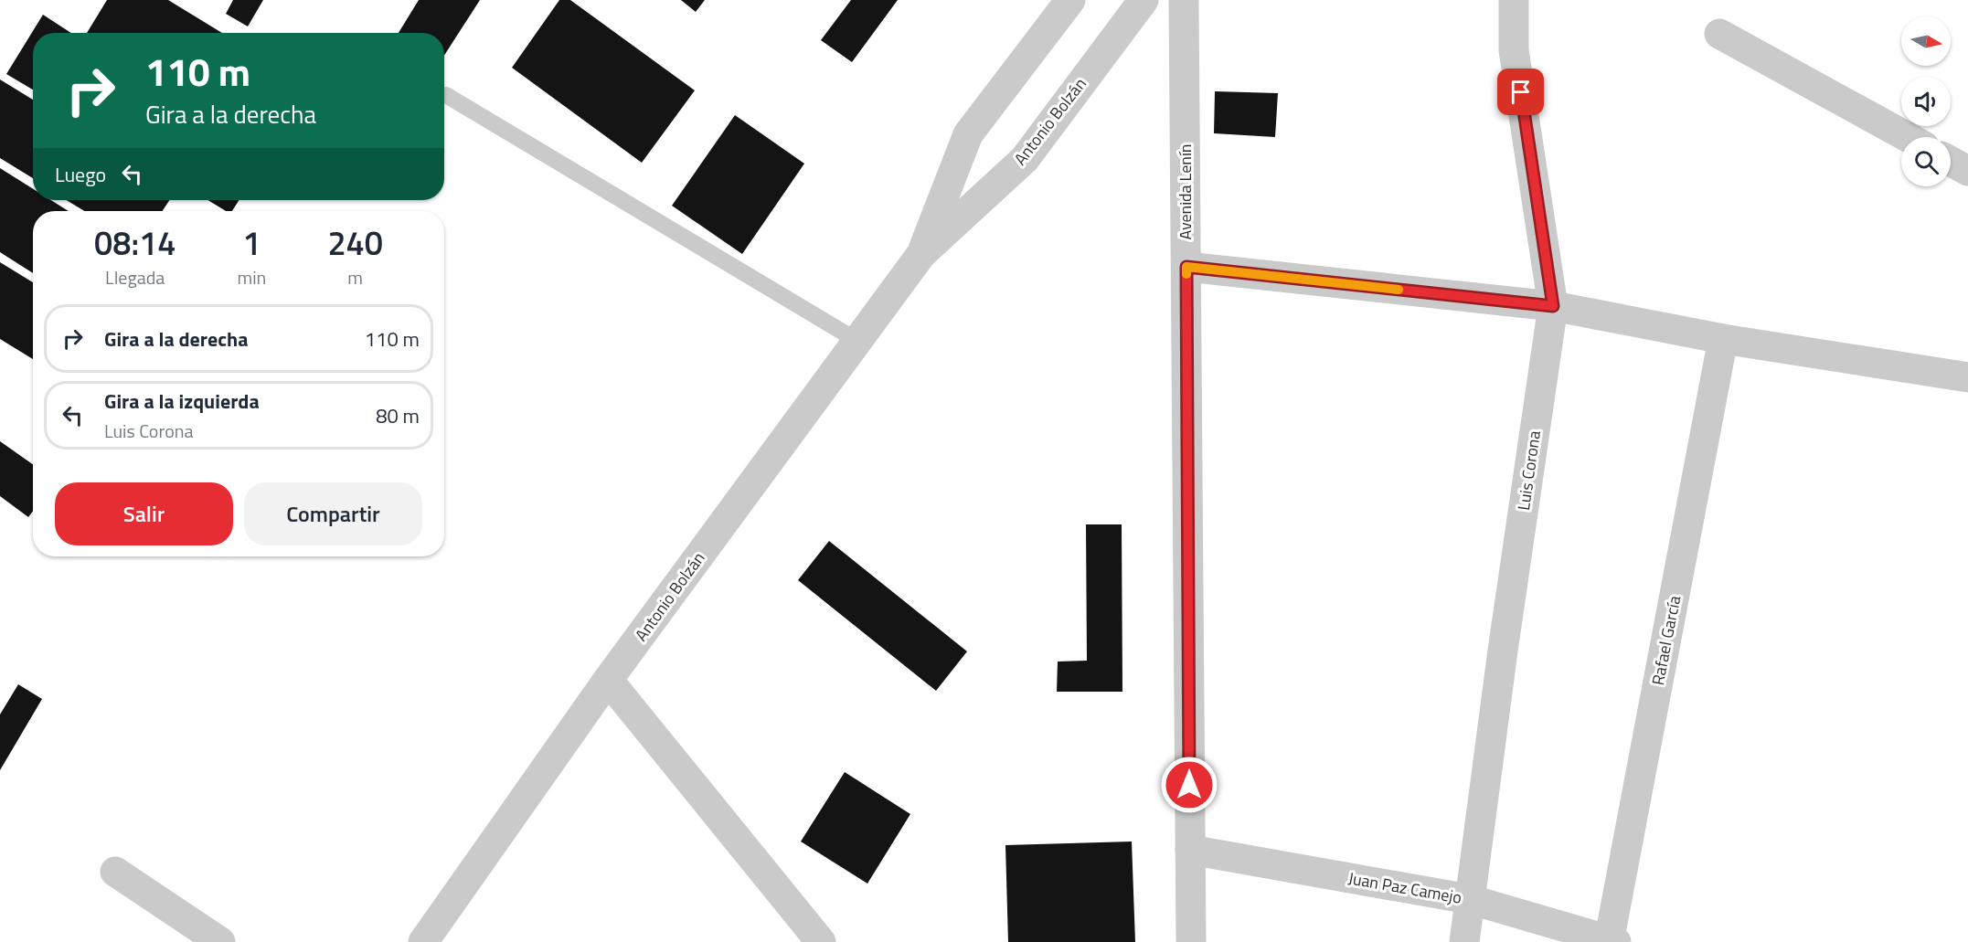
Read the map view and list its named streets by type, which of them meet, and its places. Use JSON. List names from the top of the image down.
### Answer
{
  "streets": {
    "street": [
      "Antonio Bolzán",
      "Avenida Lenín",
      "Luis Corona",
      "Rafael García",
      "Juan Paz Camejo"
    ]
  },
  "crossings": [
    ["Avenida Lenín", "Juan Paz Camejo"],
    ["Luis Corona", "Juan Paz Camejo"],
    ["Rafael García", "Juan Paz Camejo"]
  ],
  "north": "right",
  "page": {
    "turn": ["110 m", "Gira a la derecha"],
    "then": "Luego",
    "eta": [
      "08:14",
      "Llegada",
      "1",
      "min",
      "240",
      "m"
    ],
    "list": [
      {
        "name": "Gira a la derecha",
        "value": "110 m"
      },
      {
        "name": "Gira a la izquierda",
        "note": "Luis Corona",
        "value": "80 m"
      }
    ],
    "buttons": ["Salir", "Compartir"]
  }
}
